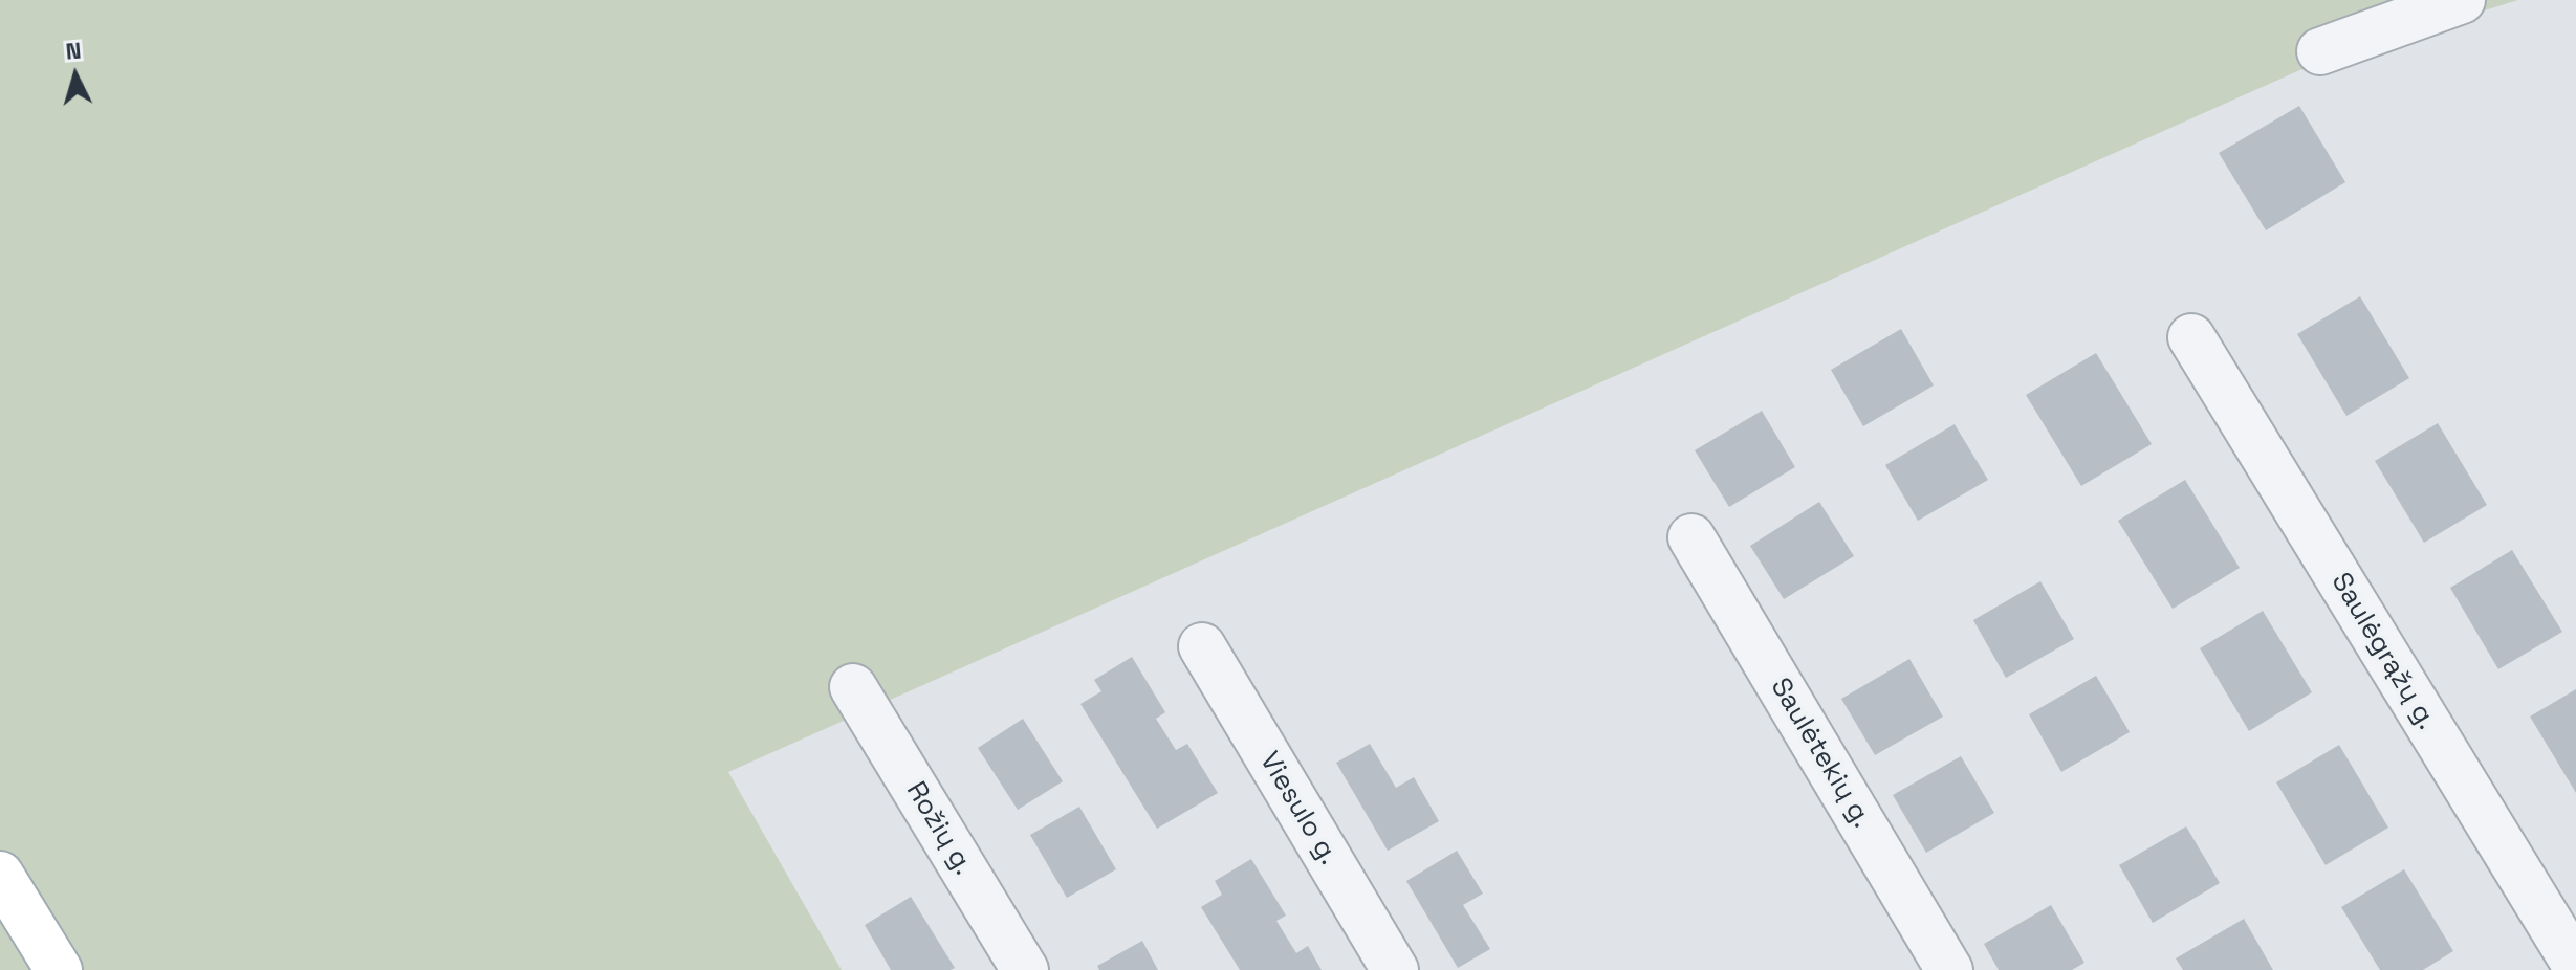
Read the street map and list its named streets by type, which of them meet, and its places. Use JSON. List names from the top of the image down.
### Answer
{
  "streets": {
    "street": [
      "Saulėgrąžų g.",
      "Saulėtekių g.",
      "Viesulo g.",
      "Rožių g."
    ]
  },
  "north": "top"
}
